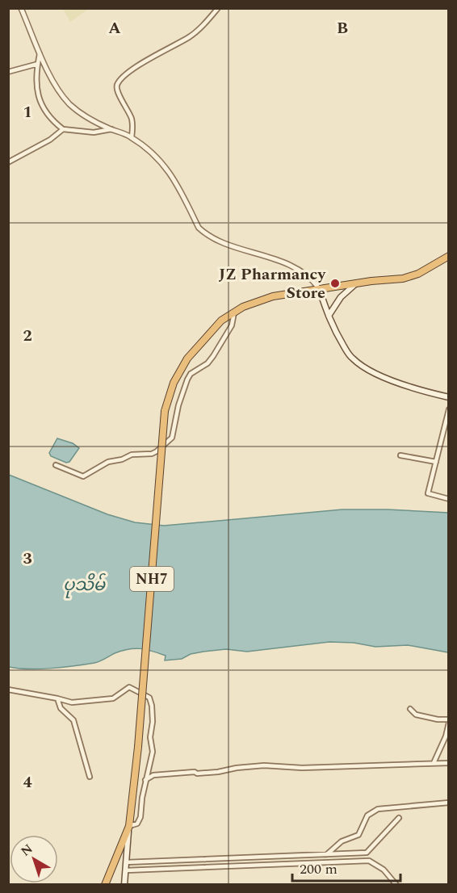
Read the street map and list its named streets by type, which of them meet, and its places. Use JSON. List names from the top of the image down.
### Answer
{
  "streets": {
    "highway": ["NH7"]
  },
  "water": ["ပုသိမ်"],
  "places": ["JZ Pharmancy Store"],
  "scale_bar": "200 m",
  "north": "top left",
  "grid": {
    "columns": ["A", "B"],
    "rows": [
      "1",
      "2",
      "3",
      "4"
    ]
  }
}
